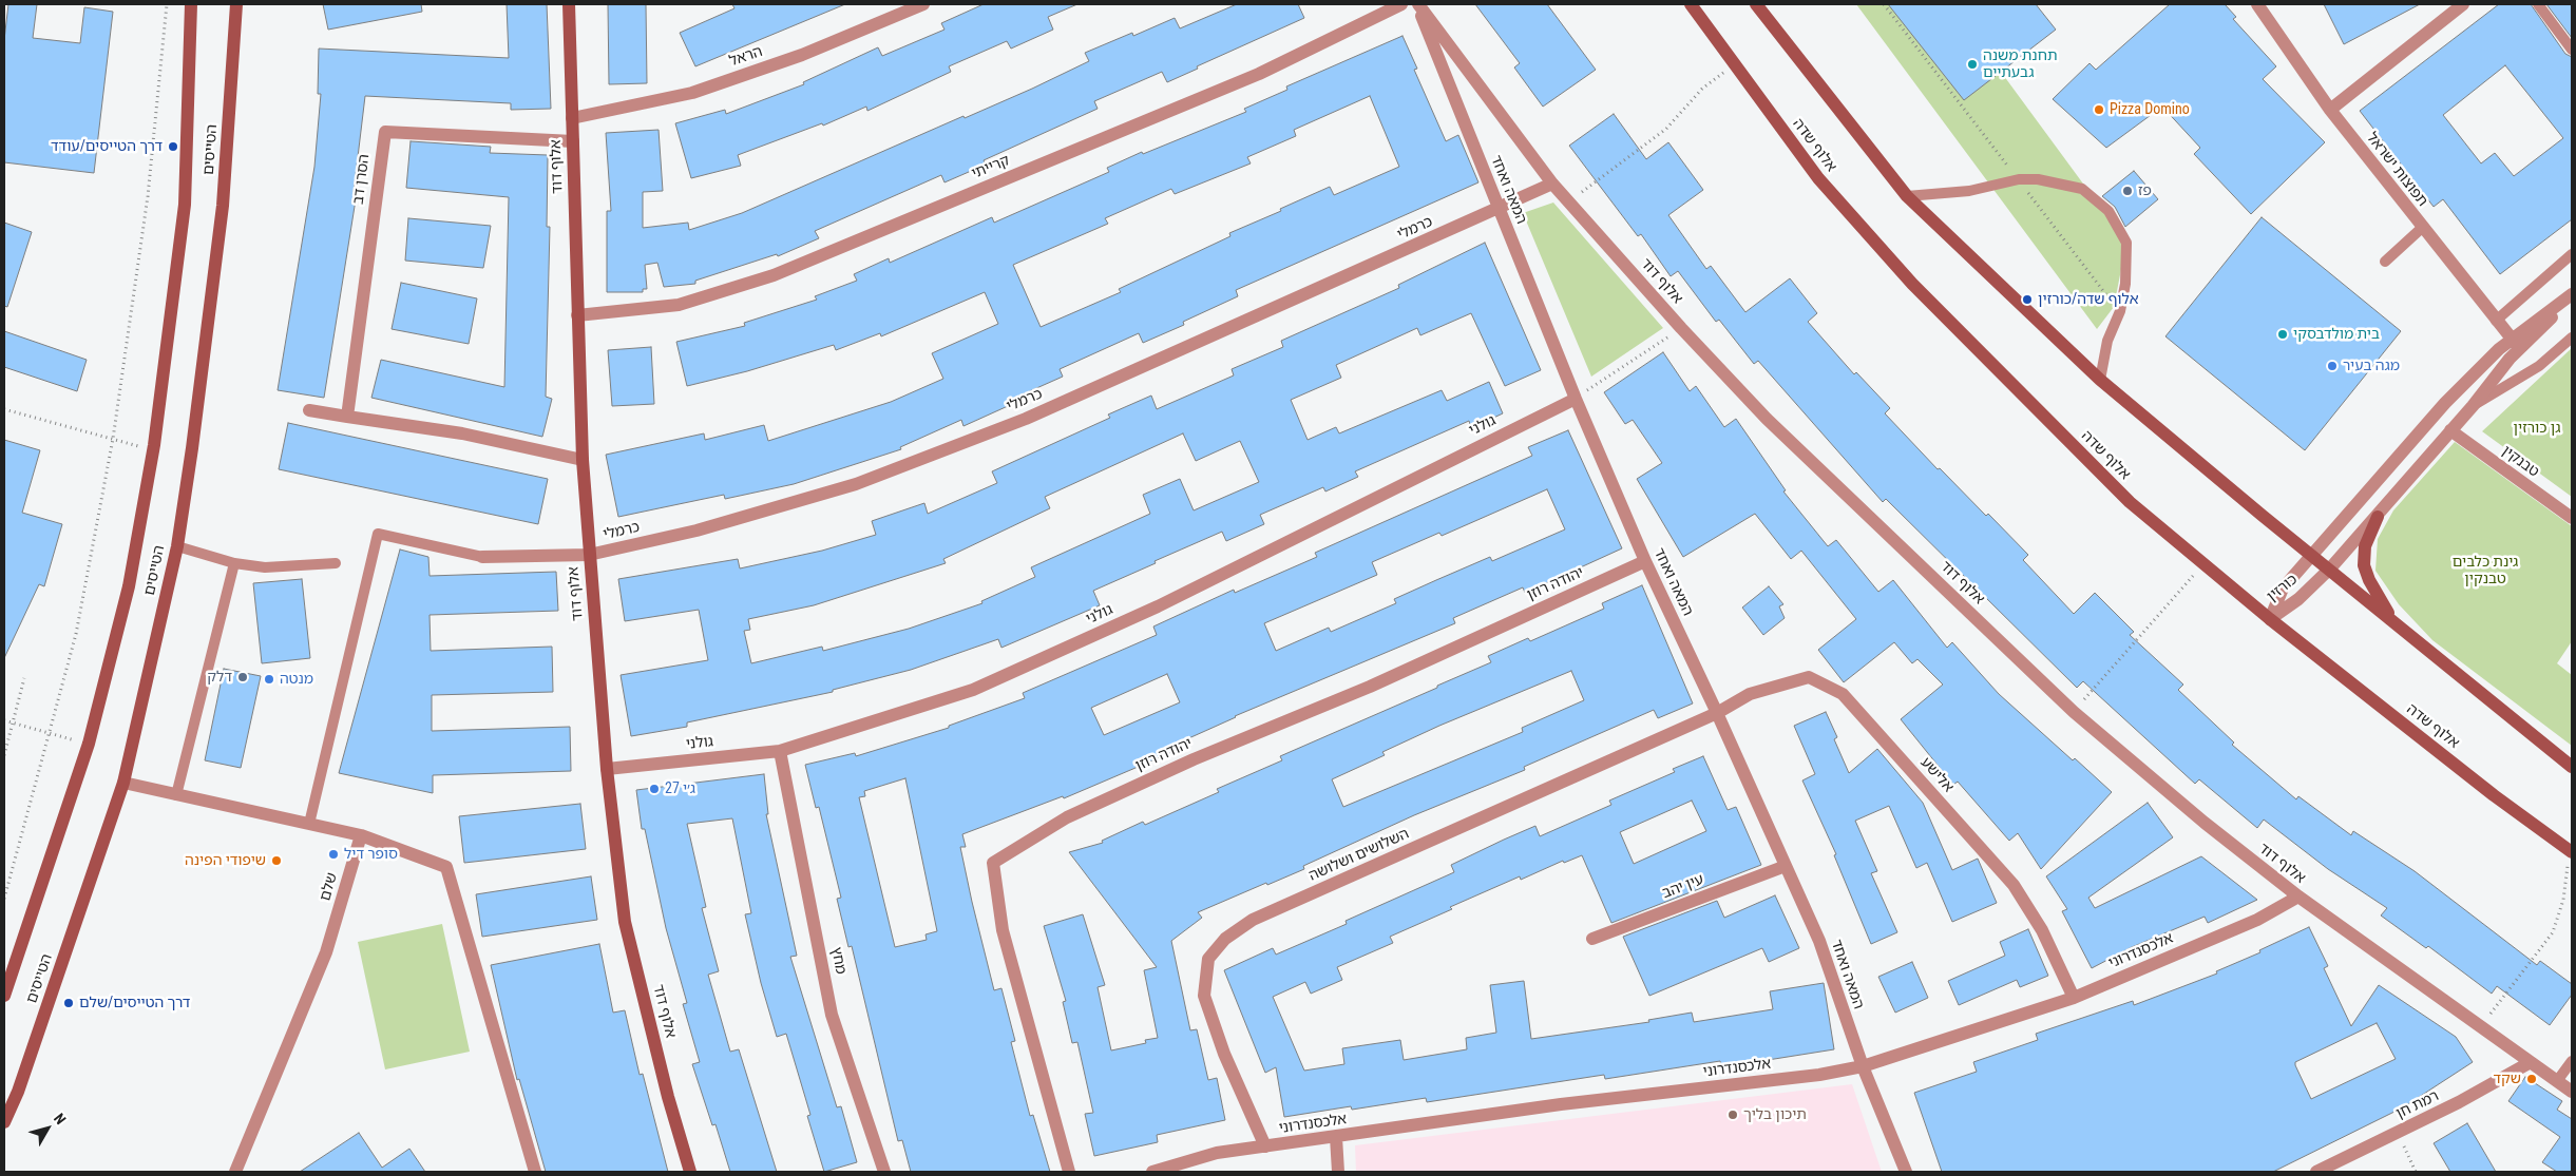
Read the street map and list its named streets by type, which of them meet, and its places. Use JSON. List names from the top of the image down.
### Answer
{
  "streets": {
    "main road": ["אלוף שדה", "הטייסים", "אלוף דוד"],
    "street": [
      "הראל",
      "קרייתי",
      "תפוצות ישראל",
      "הסרן דב",
      "המאה ואחד",
      "כרמלי",
      "גולני",
      "טבנקין",
      "יהודה רוזן",
      "כורזין",
      "אלישע",
      "השלושים ושלושה",
      "שלם",
      "עין יהב",
      "אלכסנדרוני",
      "מחץ",
      "רמת חן"
    ]
  },
  "crossings": [
    ["הראל", "אלוף דוד"],
    ["אלוף שדה", "כורזין"],
    ["אלוף דוד", "קרייתי"],
    ["אלוף דוד", "הסרן דב"],
    ["אלוף דוד", "המאה ואחד"],
    ["אלוף דוד", "כרמלי"],
    ["אלוף דוד", "גולני"],
    ["אלוף דוד", "אלכסנדרוני"],
    ["אלוף דוד", "רמת חן"],
    ["תפוצות ישראל", "כורזין"],
    ["המאה ואחד", "כרמלי"],
    ["המאה ואחד", "גולני"],
    ["המאה ואחד", "יהודה רוזן"],
    ["המאה ואחד", "אלישע"],
    ["המאה ואחד", "השלושים ושלושה"],
    ["המאה ואחד", "עין יהב"],
    ["המאה ואחד", "אלכסנדרוני"],
    ["גולני", "מחץ"],
    ["טבנקין", "כורזין"],
    ["אלישע", "השלושים ושלושה"],
    ["אלישע", "אלכסנדרוני"],
    ["השלושים ושלושה", "אלכסנדרוני"]
  ],
  "parks": ["גן כורזין", "גינת כלבים טבנקין"],
  "places": [
    "תחנת משנה גבעתיים",
    "Pizza Domino",
    "דרך הטייסים/עודד",
    "פז",
    "אלוף שדה/כורזין",
    "בית מולדבסקי",
    "מגה בעיר",
    "דלק",
    "מנטה",
    "ג׳י 27",
    "סופר דיל",
    "שיפודי הפינה",
    "דרך הטייסים/שלם",
    "שקד",
    "תיכון בליך"
  ],
  "north": "top right"
}
